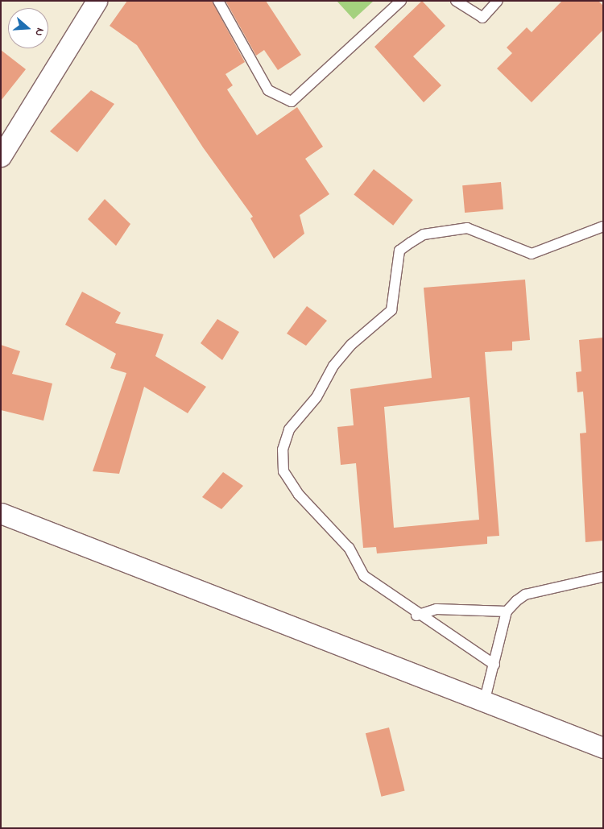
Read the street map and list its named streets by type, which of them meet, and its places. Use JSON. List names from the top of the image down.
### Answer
{
  "north": "right"
}
